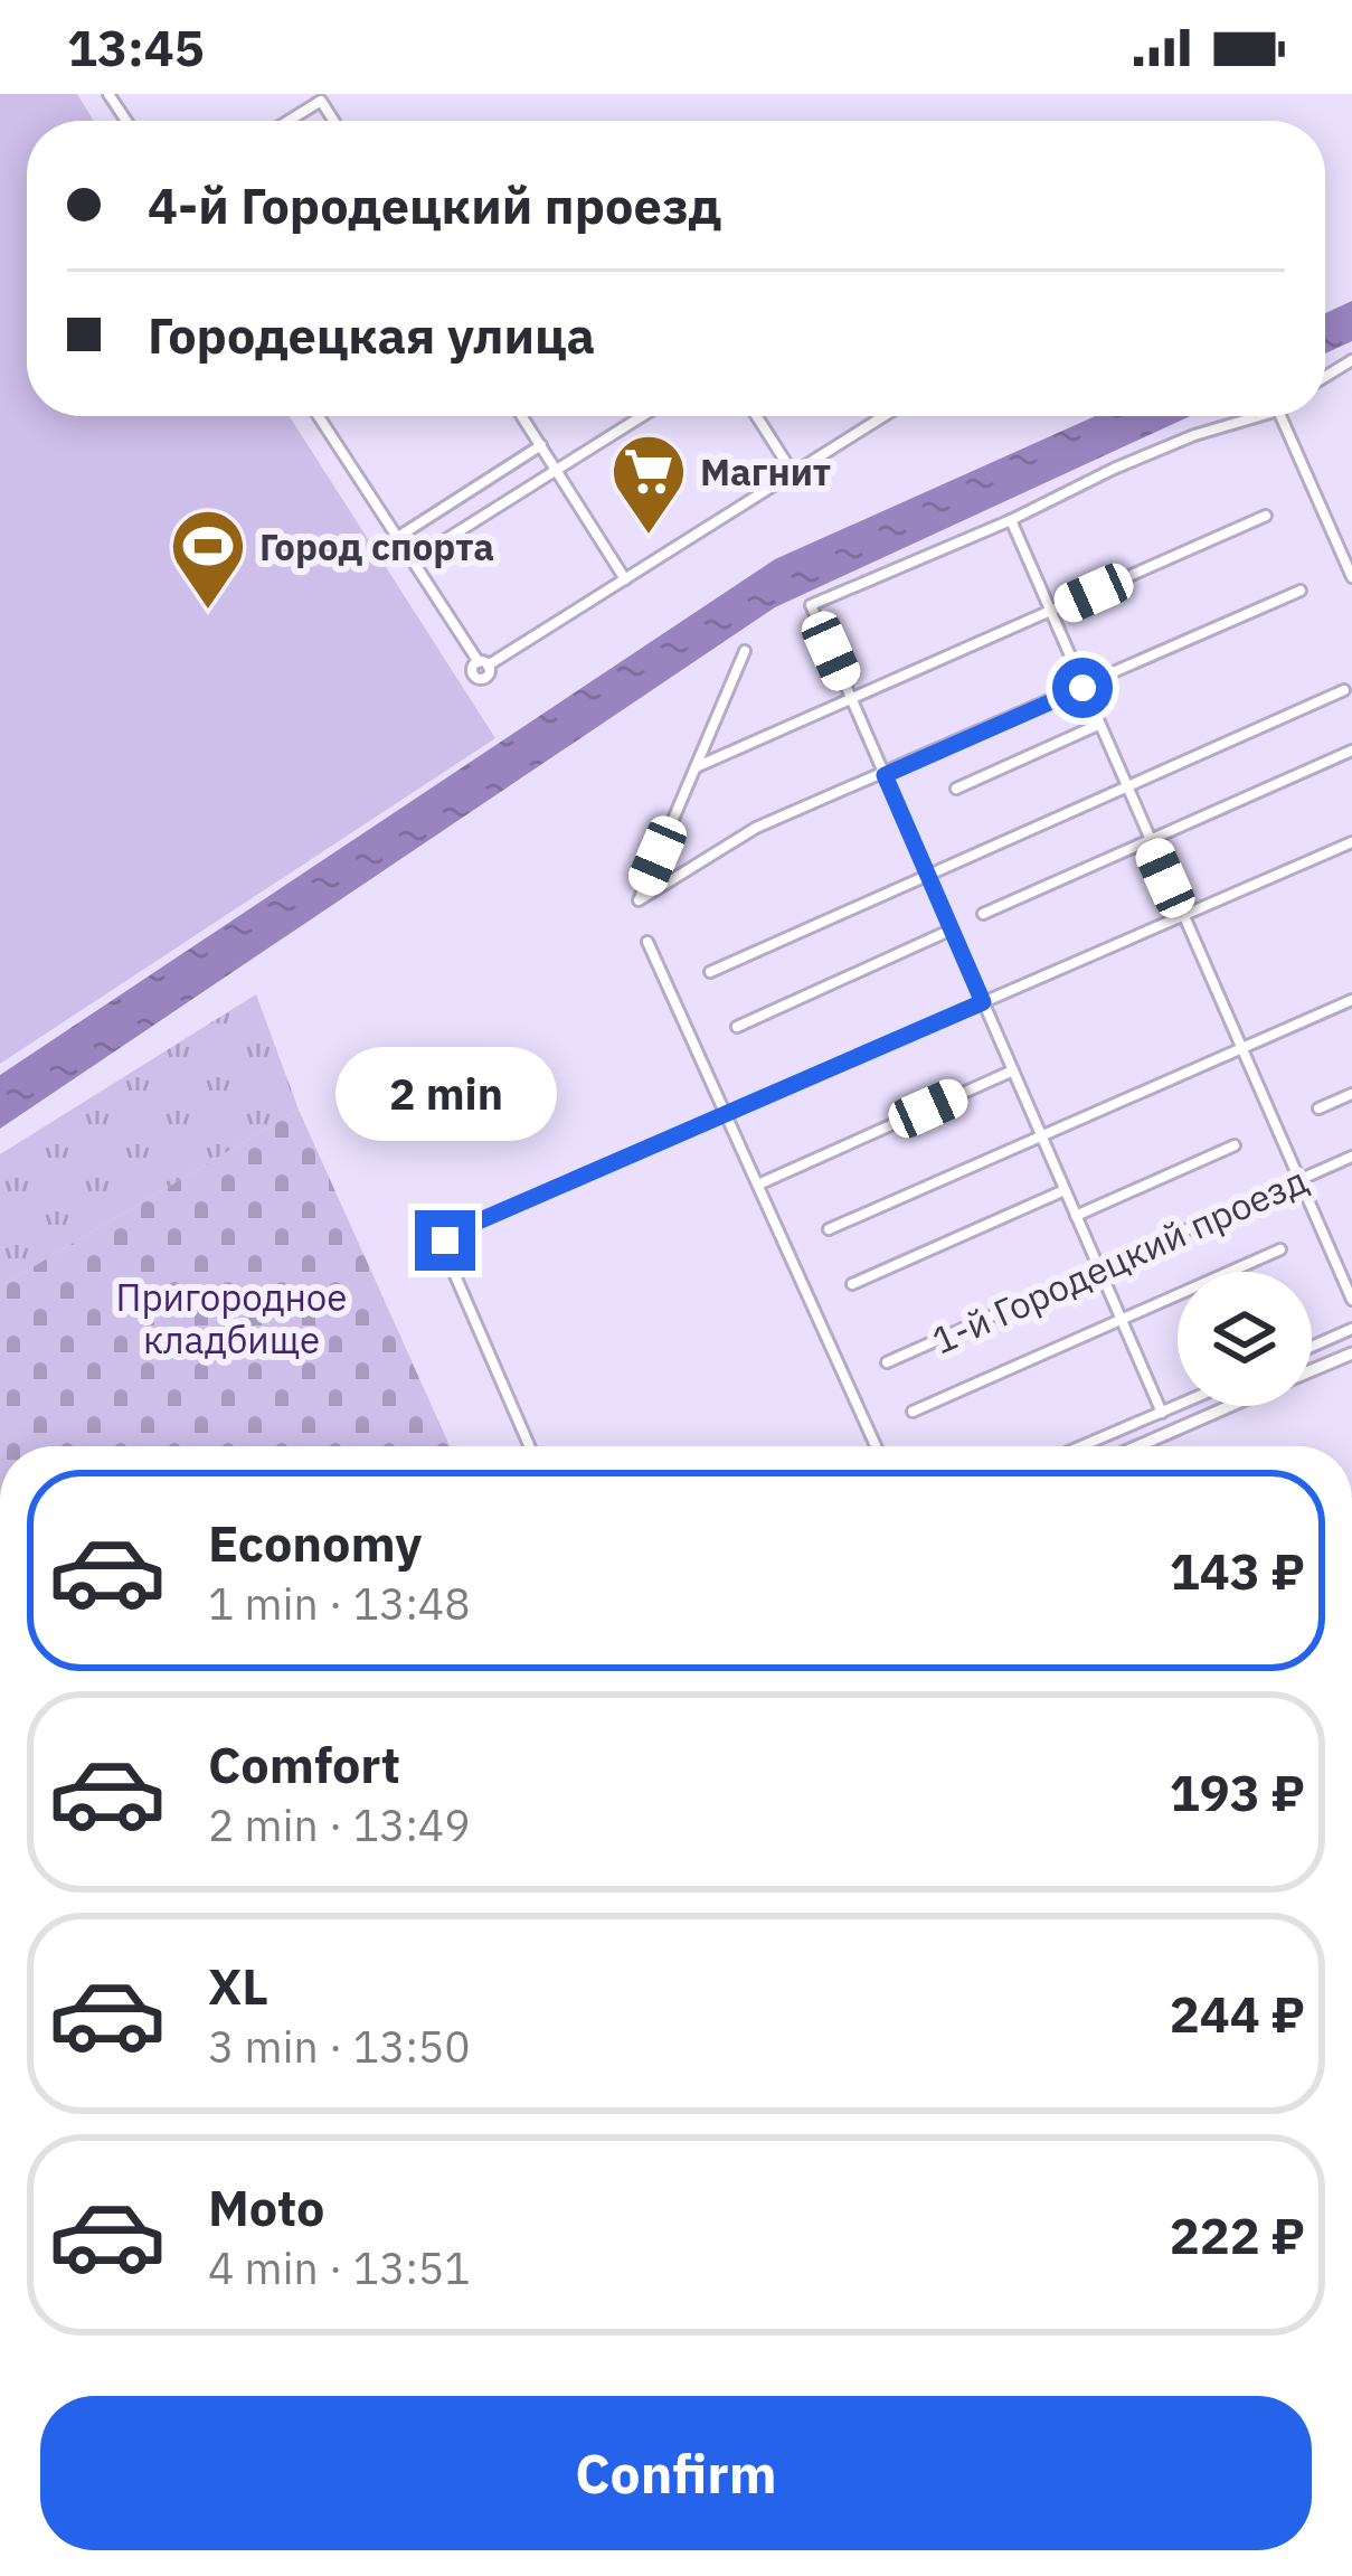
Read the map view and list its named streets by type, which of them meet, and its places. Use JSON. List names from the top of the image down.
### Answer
{
  "streets": {
    "street": ["1-й Городецкий проезд"]
  },
  "parks": ["Пригородное кладбище"],
  "places": {
    "supermarket": ["Магнит"],
    "sports": ["Город спорта"]
  },
  "page": {
    "status": "13:45",
    "banner": ["4-й Городецкий проезд", "Городецкая улица"],
    "bubble": "2 min",
    "list": [
      {
        "name": "Economy",
        "note": "1 min · 13:48",
        "value": "143 ₽"
      },
      {
        "name": "Comfort",
        "note": "2 min · 13:49",
        "value": "193 ₽"
      },
      {
        "name": "XL",
        "note": "3 min · 13:50",
        "value": "244 ₽"
      },
      {
        "name": "Moto",
        "note": "4 min · 13:51",
        "value": "222 ₽"
      }
    ],
    "buttons": "Confirm"
  }
}
